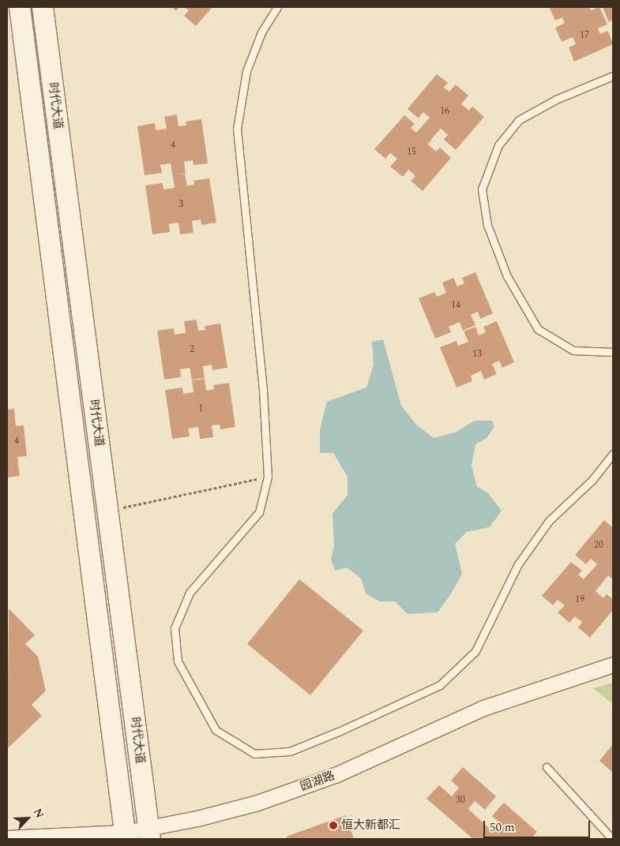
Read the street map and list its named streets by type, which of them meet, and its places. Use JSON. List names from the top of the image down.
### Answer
{
  "streets": {
    "main road": ["时代大道"],
    "street": ["园湖路"]
  },
  "crossings": [
    ["时代大道", "园湖路"]
  ],
  "places": ["恒大新都汇"],
  "house_numbers": [
    "17",
    "16",
    "4",
    "15",
    "3",
    "14",
    "2",
    "13",
    "1",
    "4",
    "20",
    "19",
    "30"
  ],
  "scale_bar": "50 m",
  "north": "top right"
}
